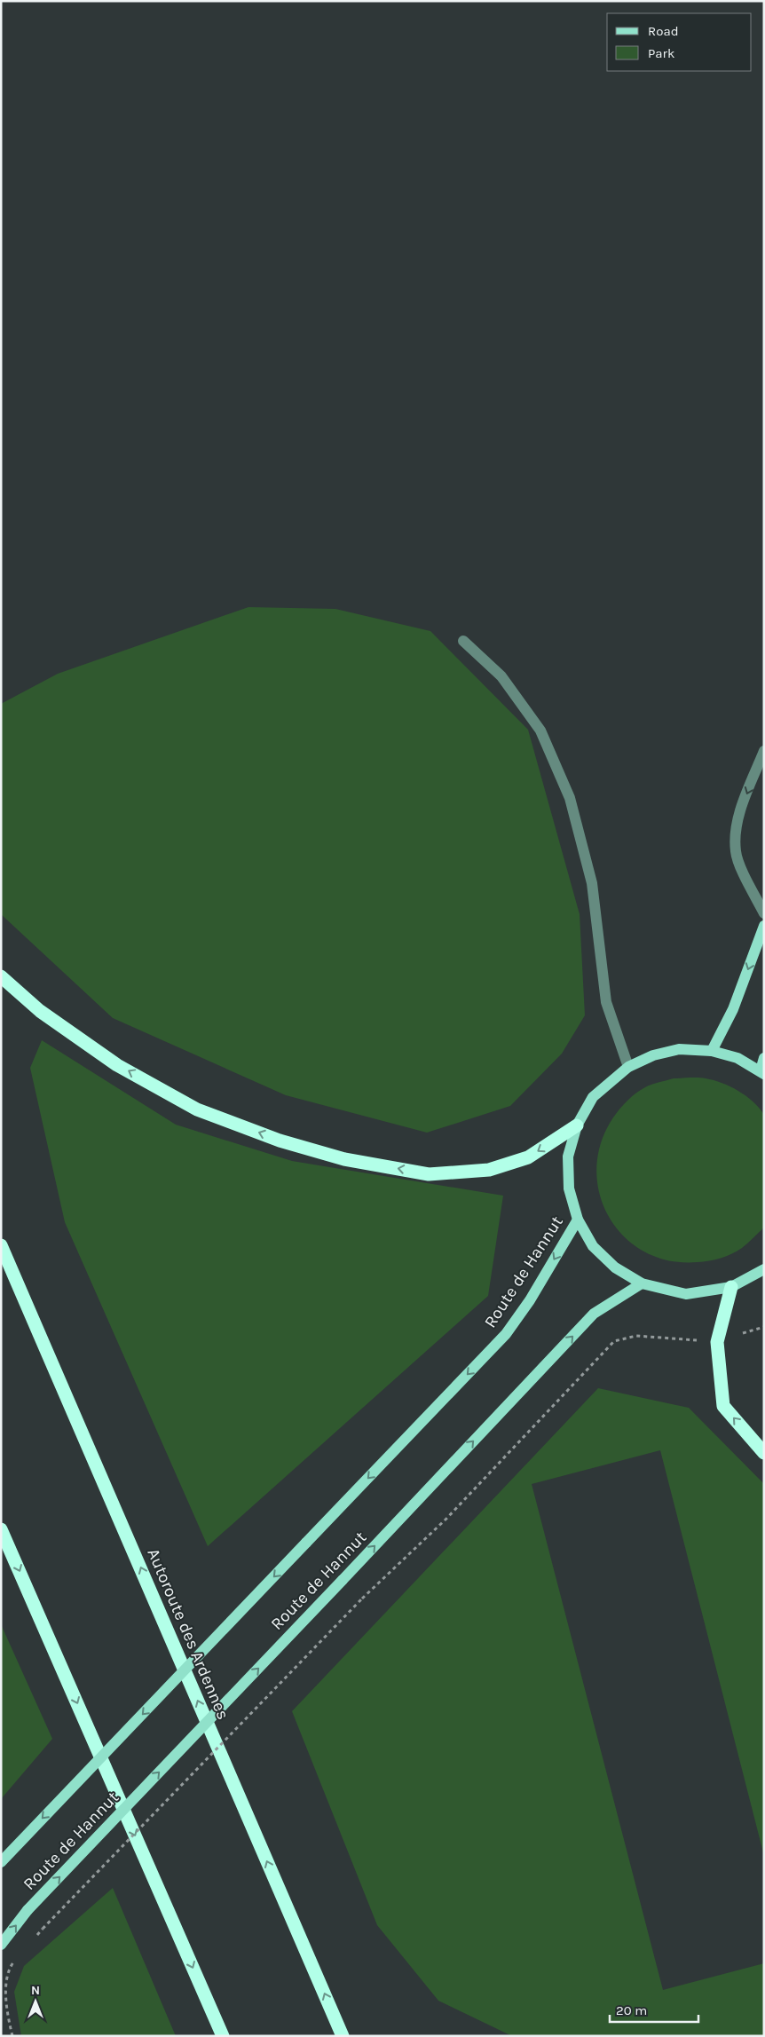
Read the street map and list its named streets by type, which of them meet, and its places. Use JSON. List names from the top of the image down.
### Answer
{
  "streets": {
    "highway": ["Autoroute des Ardennes"],
    "main road": ["Route de Hannut"]
  },
  "legend": ["Road", "Park"],
  "scale_bar": "20 m",
  "north": "top"
}
